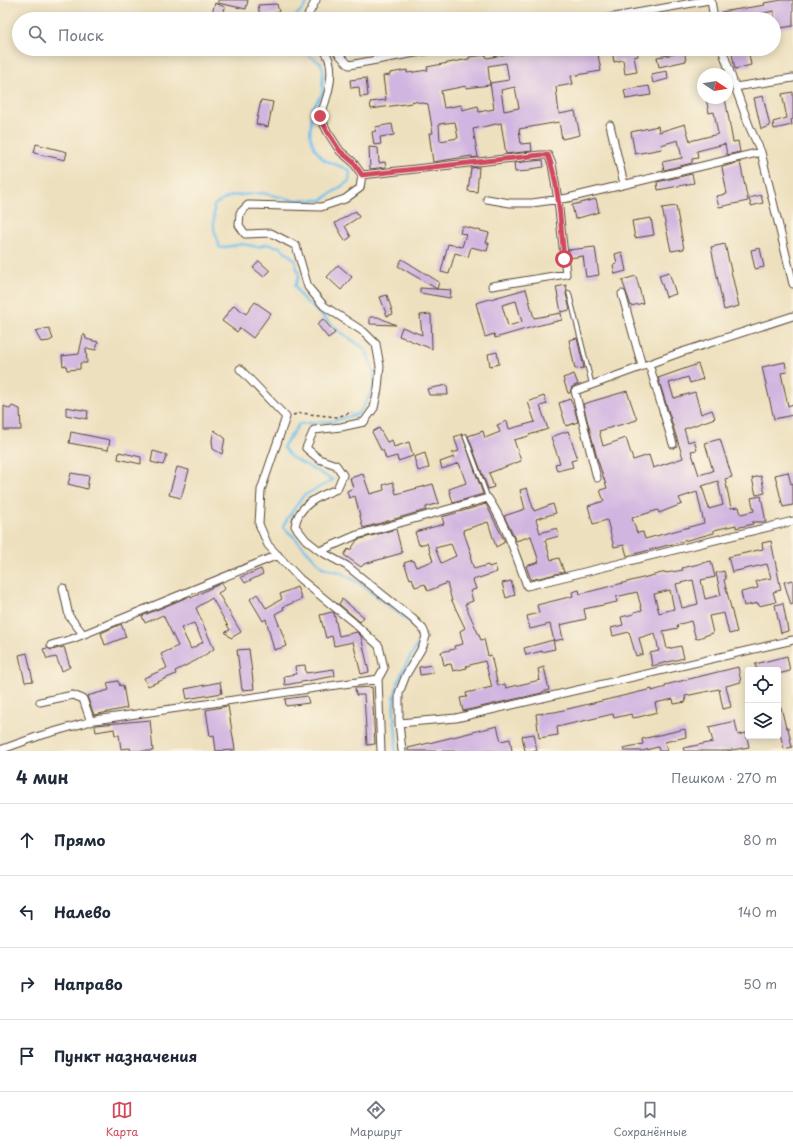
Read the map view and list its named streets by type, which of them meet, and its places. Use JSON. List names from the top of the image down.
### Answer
{
  "north": "right",
  "page": {
    "search": "Поиск",
    "heading": ["4 мин", "Пешком · 270 m"],
    "list": [
      ["Прямо", "80 m"],
      ["Налево", "140 m"],
      ["Направо", "50 m"],
      "Пункт назначения"
    ],
    "nav": ["Карта", "Маршрут", "Сохранённые"]
  }
}
